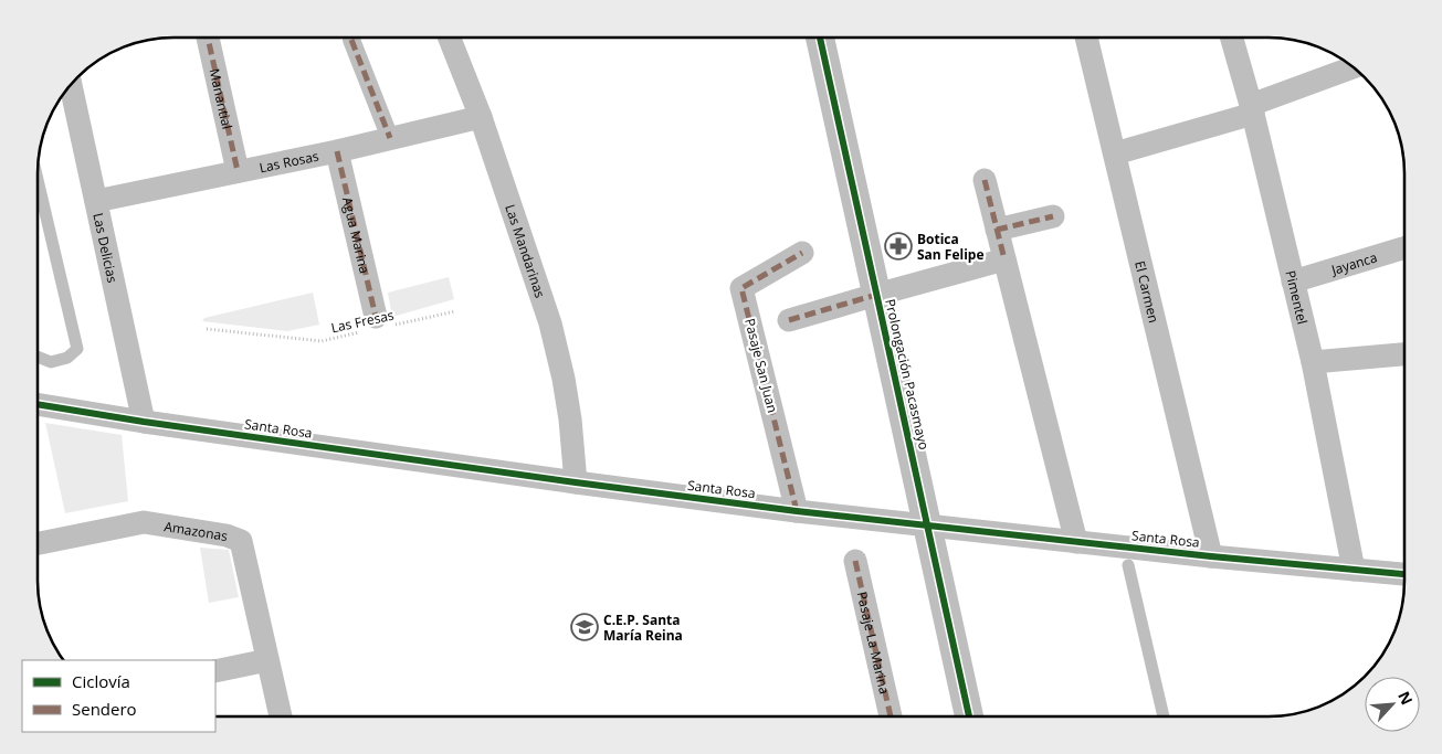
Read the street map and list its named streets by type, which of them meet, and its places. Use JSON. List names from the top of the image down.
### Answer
{
  "streets": {
    "street": [
      "Manantial",
      "Las Rosas",
      "Agua Marina",
      "Las Delicias",
      "Las Mandarinas",
      "Jayanca",
      "El Carmen",
      "Pimentel",
      "Pasaje San Juan",
      "Prolongación Pacasmayo",
      "Santa Rosa",
      "Amazonas",
      "Pasaje La Marina"
    ],
    "path": ["Las Fresas"]
  },
  "crossings": [
    ["Manantial", "Las Rosas"],
    ["Las Rosas", "Agua Marina"],
    ["Las Rosas", "Las Delicias"],
    ["Las Rosas", "Las Mandarinas"],
    ["Agua Marina", "Las Fresas"],
    ["Las Delicias", "Santa Rosa"],
    ["Las Mandarinas", "Santa Rosa"],
    ["Jayanca", "Pimentel"],
    ["El Carmen", "Santa Rosa"],
    ["Pimentel", "Santa Rosa"],
    ["Pasaje San Juan", "Santa Rosa"],
    ["Prolongación Pacasmayo", "Santa Rosa"]
  ],
  "places": {
    "pharmacy": ["Botica San Felipe"],
    "school or university": ["C.E.P. Santa María Reina"]
  },
  "legend": ["Ciclovía", "Sendero"],
  "north": "top right"
}
